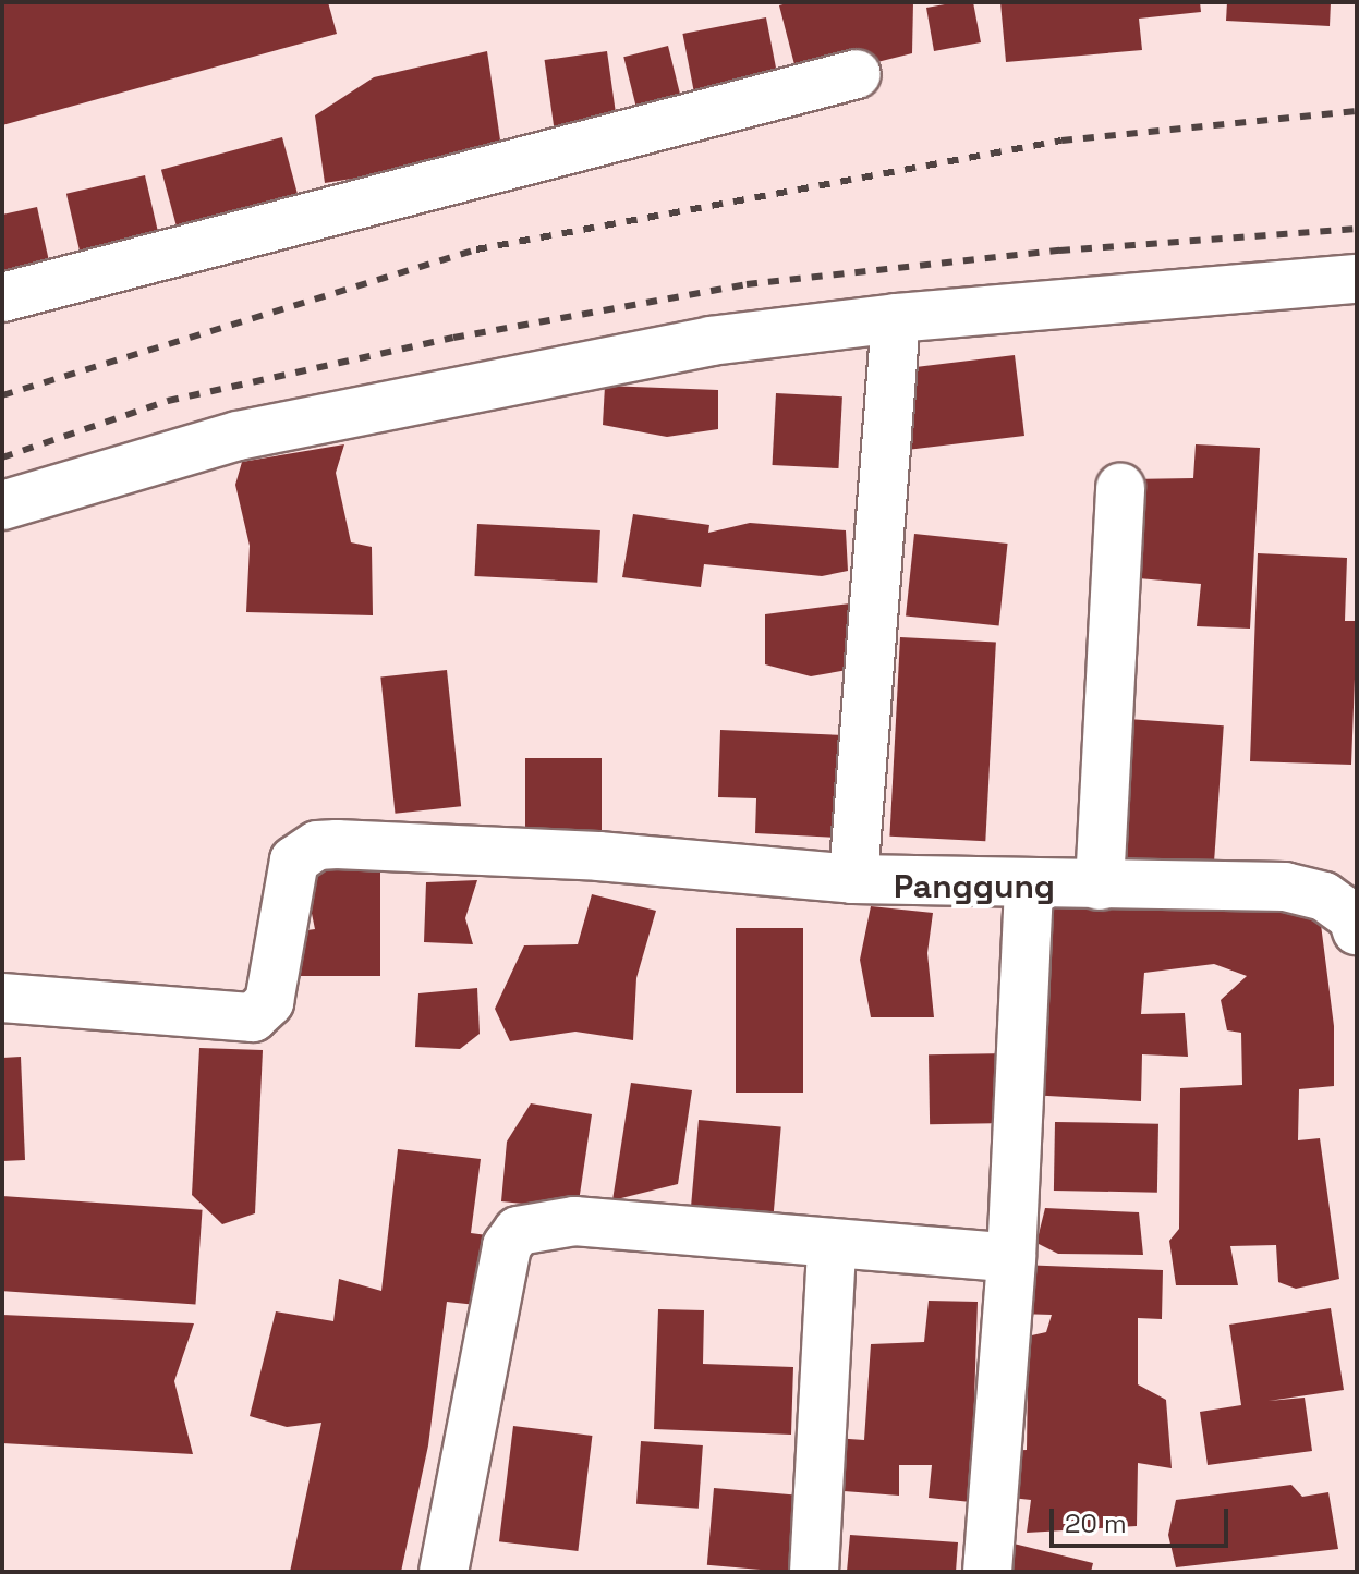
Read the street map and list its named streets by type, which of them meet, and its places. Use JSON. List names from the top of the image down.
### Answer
{
  "districts": ["Panggung"],
  "scale_bar": "20 m"
}
